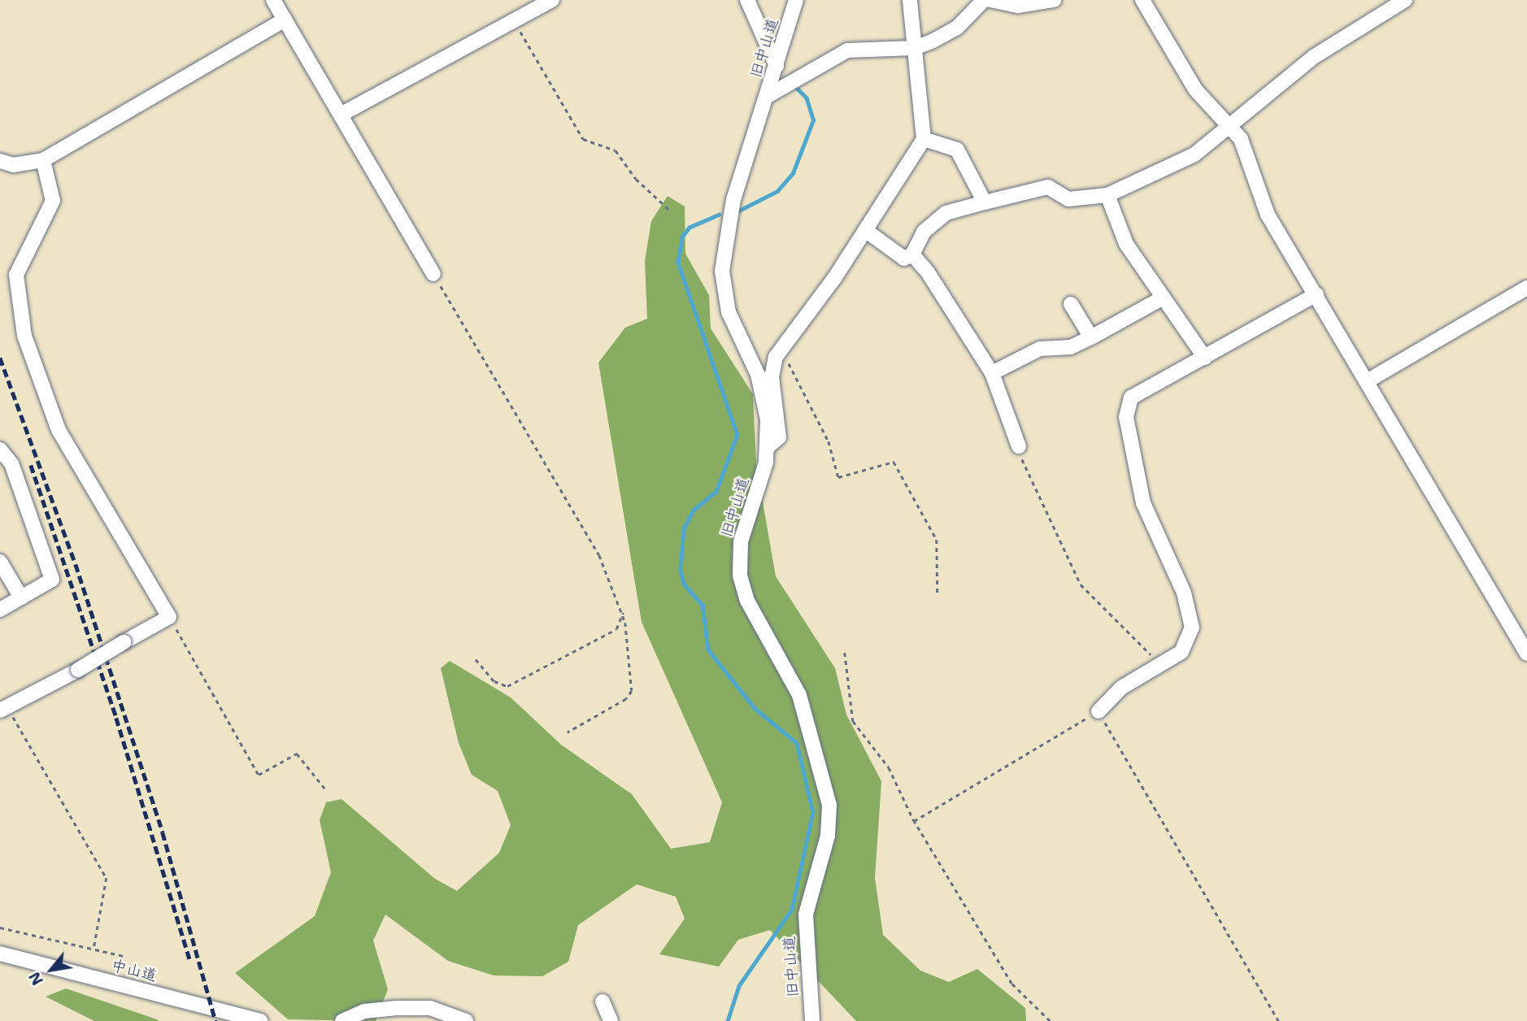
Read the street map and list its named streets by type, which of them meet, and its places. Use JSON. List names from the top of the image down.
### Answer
{
  "streets": {
    "street": ["旧中山道", "中山道"]
  },
  "north": "bottom left"
}
